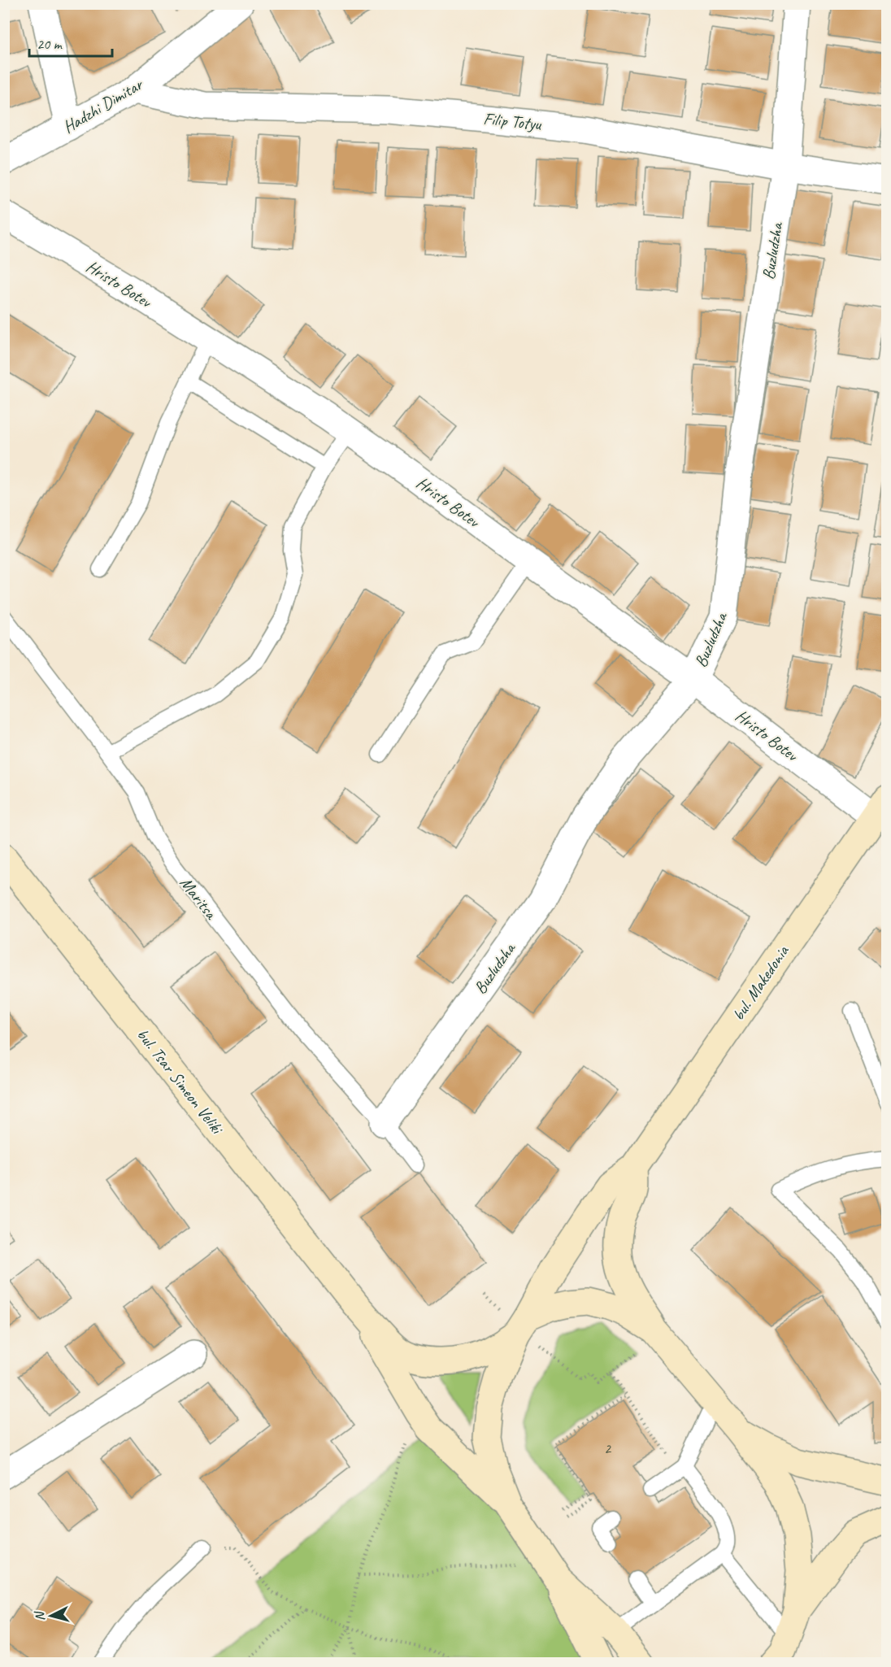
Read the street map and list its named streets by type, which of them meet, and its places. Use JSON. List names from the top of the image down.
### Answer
{
  "streets": {
    "street": [
      "Hadzhi Dimitar",
      "Filip Totyu",
      "Buzludzha",
      "Hristo Botev",
      "bul. Makedonia",
      "bul. Tsar Simeon Veliki"
    ],
    "lane": ["Maritsa"]
  },
  "crossings": [
    ["Hadzhi Dimitar", "Filip Totyu"],
    ["Filip Totyu", "Buzludzha"],
    ["Buzludzha", "Hristo Botev"],
    ["Buzludzha", "Maritsa"],
    ["Hristo Botev", "bul. Makedonia"],
    ["bul. Makedonia", "bul. Tsar Simeon Veliki"]
  ],
  "house_numbers": ["2"],
  "scale_bar": "20 m",
  "north": "left"
}
